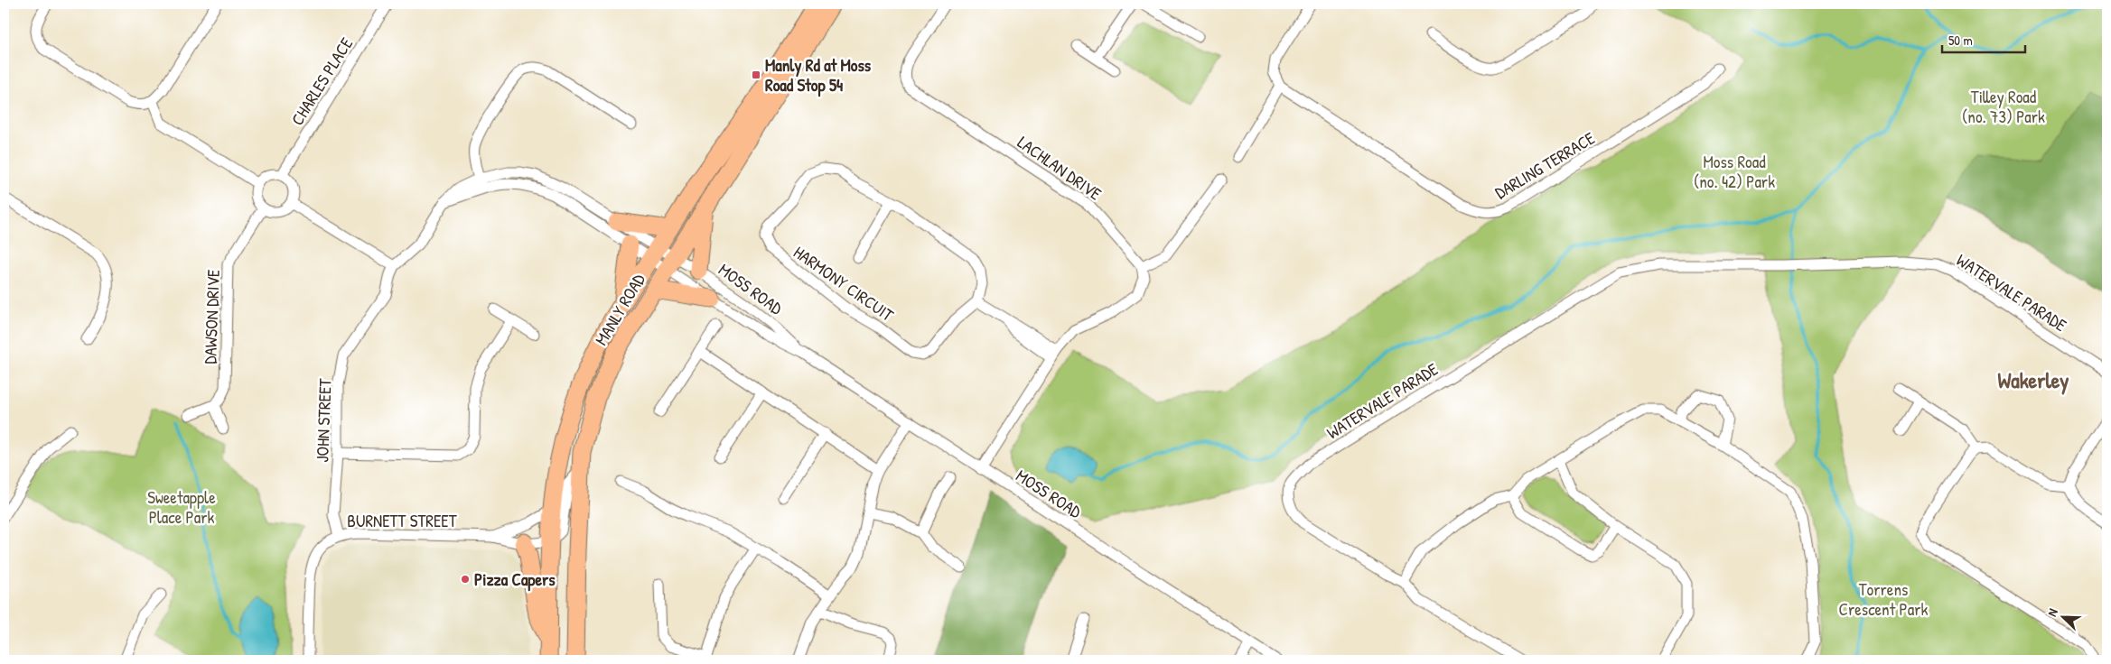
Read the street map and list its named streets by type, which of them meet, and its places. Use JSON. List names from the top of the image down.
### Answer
{
  "streets": {
    "main road": ["MANLY ROAD"],
    "street": [
      "CHARLES PLACE",
      "DARLING TERRACE",
      "LACHLAN DRIVE",
      "HARMONY CIRCUIT",
      "MOSS ROAD",
      "WATERVALE PARADE",
      "DAWSON DRIVE",
      "JOHN STREET",
      "BURNETT STREET"
    ]
  },
  "crossings": [
    ["CHARLES PLACE", "DAWSON DRIVE"],
    ["MOSS ROAD", "MANLY ROAD"],
    ["MANLY ROAD", "BURNETT STREET"],
    ["JOHN STREET", "BURNETT STREET"]
  ],
  "districts": ["Wakerley"],
  "parks": [
    "Tilley Road (no. 73) Park",
    "Moss Road (no. 42) Park",
    "Sweetapple Place Park",
    "Torrens Crescent Park"
  ],
  "places": {
    "transit": ["Manly Rd at Moss Road Stop 54"],
    "other": ["Pizza Capers"]
  },
  "scale_bar": "50 m",
  "north": "top left"
}
